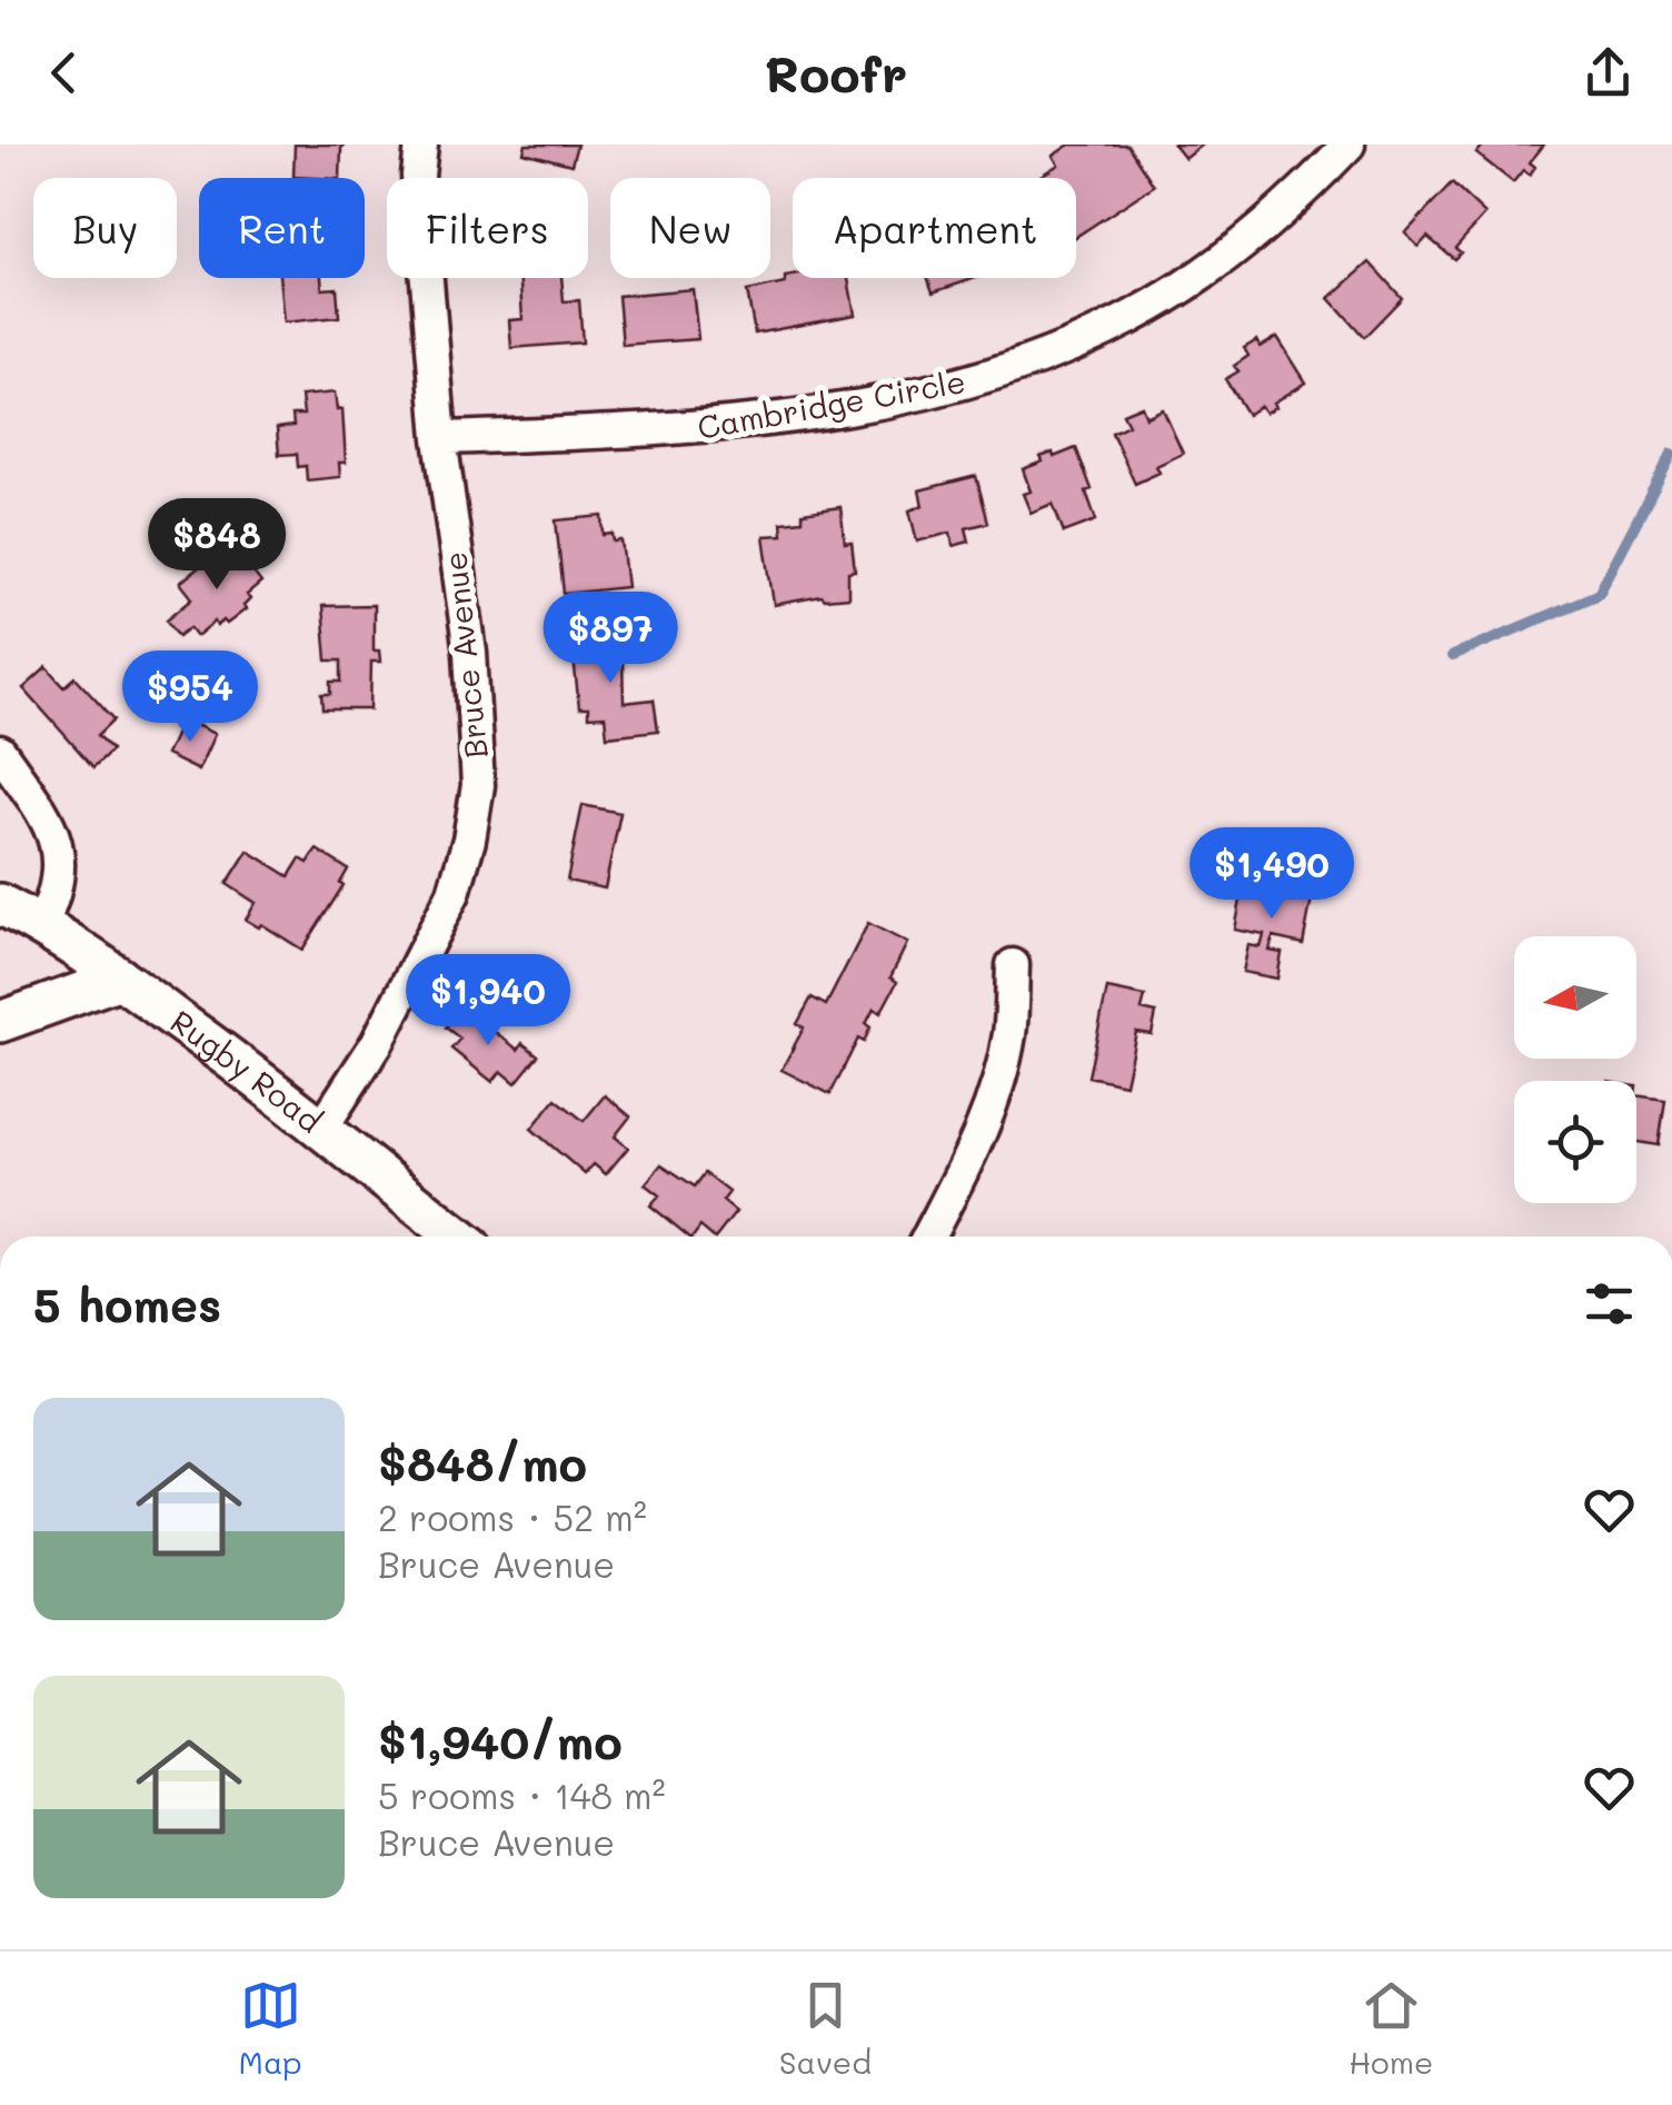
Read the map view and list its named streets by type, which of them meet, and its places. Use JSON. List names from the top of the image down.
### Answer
{
  "streets": {
    "street": ["Cambridge Circle", "Bruce Avenue", "Rugby Road"]
  },
  "crossings": [
    ["Cambridge Circle", "Bruce Avenue"],
    ["Bruce Avenue", "Rugby Road"]
  ],
  "north": "left",
  "page": {
    "header": "Roofr",
    "chip": [
      "Buy",
      "Rent",
      "Filters",
      "New",
      "Apartment"
    ],
    "price": [
      "$848",
      "$897",
      "$954",
      "$1,490",
      "$1,940"
    ],
    "heading": "5 homes",
    "list": [
      {
        "name": "$848/mo",
        "note": "2 rooms · 52 m² · Bruce Avenue"
      },
      {
        "name": "$1,940/mo",
        "note": "5 rooms · 148 m² · Bruce Avenue"
      }
    ],
    "tabs": ["Map", "Saved", "Home"]
  }
}
